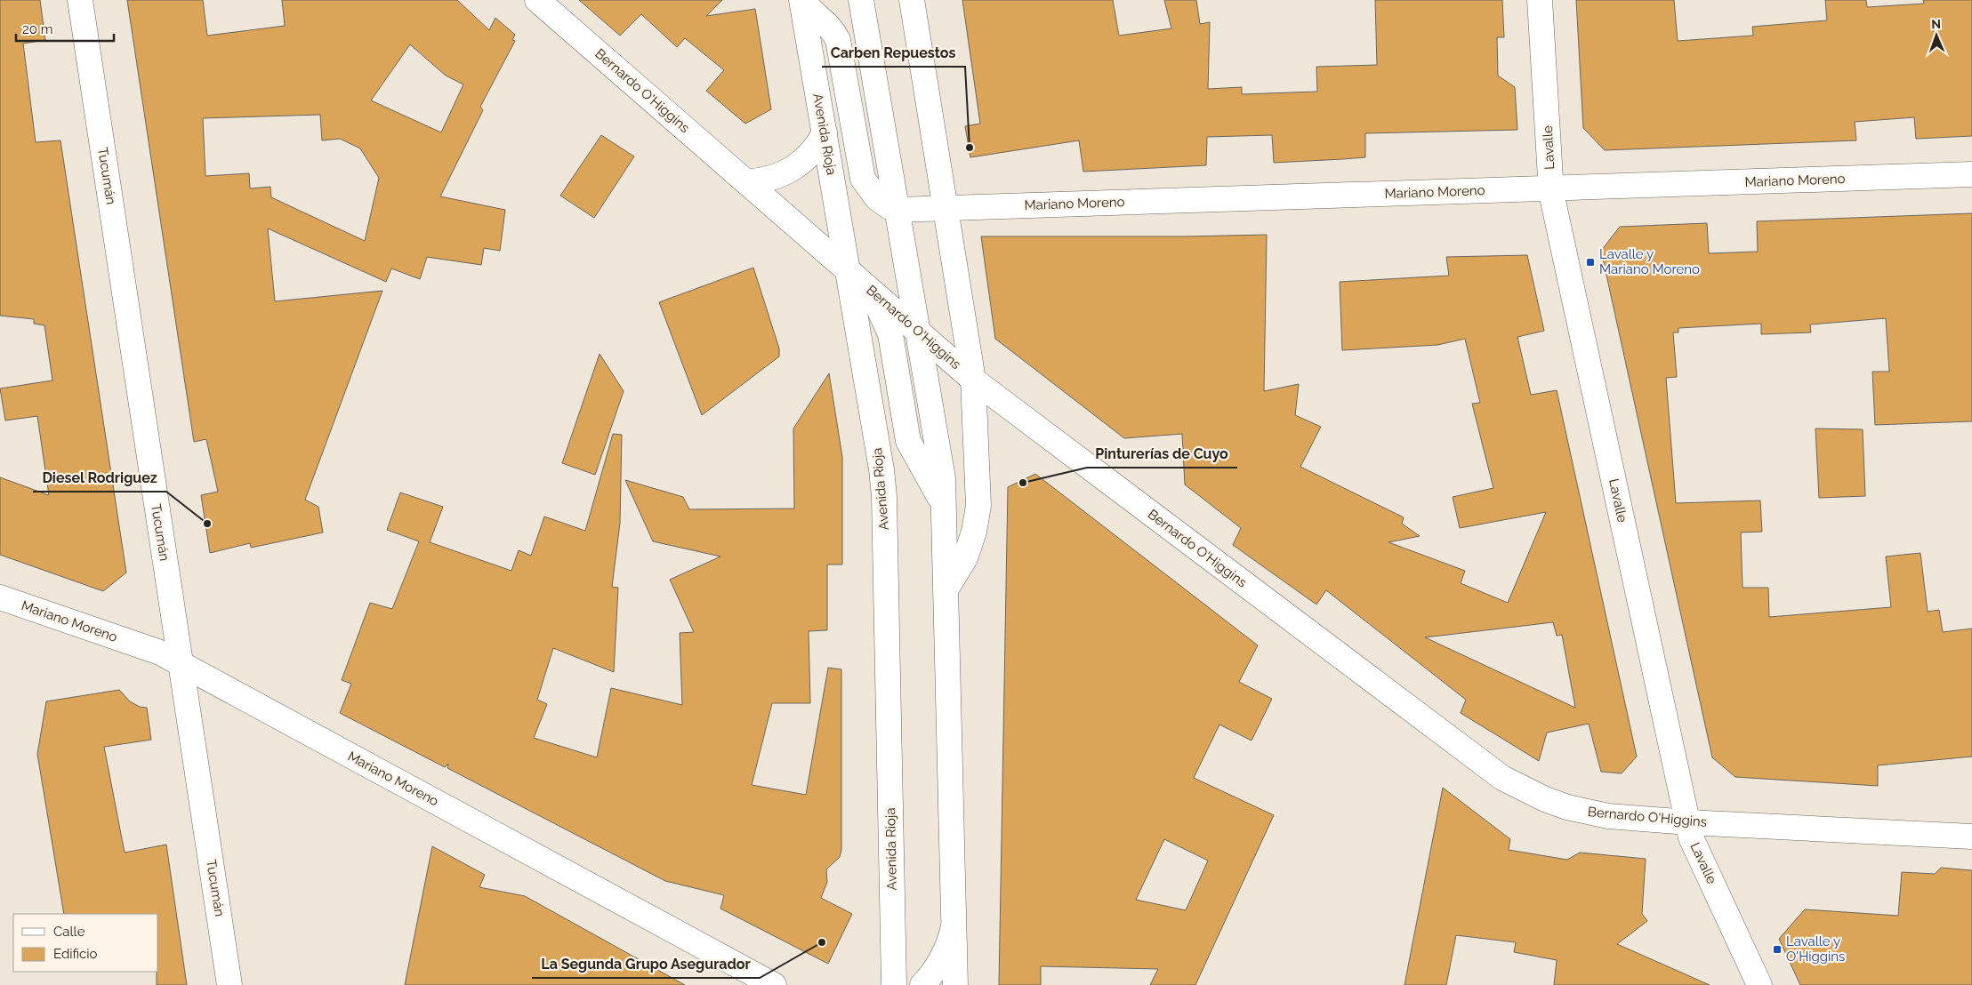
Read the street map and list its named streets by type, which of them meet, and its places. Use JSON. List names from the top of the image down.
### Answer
{
  "streets": {
    "street": [
      "Bernardo O'Higgins",
      "Avenida Rioja",
      "Lavalle",
      "Tucumán",
      "Mariano Moreno"
    ]
  },
  "crossings": [
    ["Bernardo O'Higgins", "Avenida Rioja"],
    ["Bernardo O'Higgins", "Lavalle"],
    ["Lavalle", "Mariano Moreno"],
    ["Tucumán", "Mariano Moreno"]
  ],
  "places": {
    "other": [
      "Carben Repuestos",
      "Pinturerías de Cuyo",
      "Diesel Rodriguez",
      "La Segunda Grupo Asegurador"
    ],
    "transit": ["Lavalle y Mariano Moreno", "Lavalle y O'Higgins"]
  },
  "legend": ["Calle", "Edificio"],
  "scale_bar": "20 m",
  "north": "top"
}
